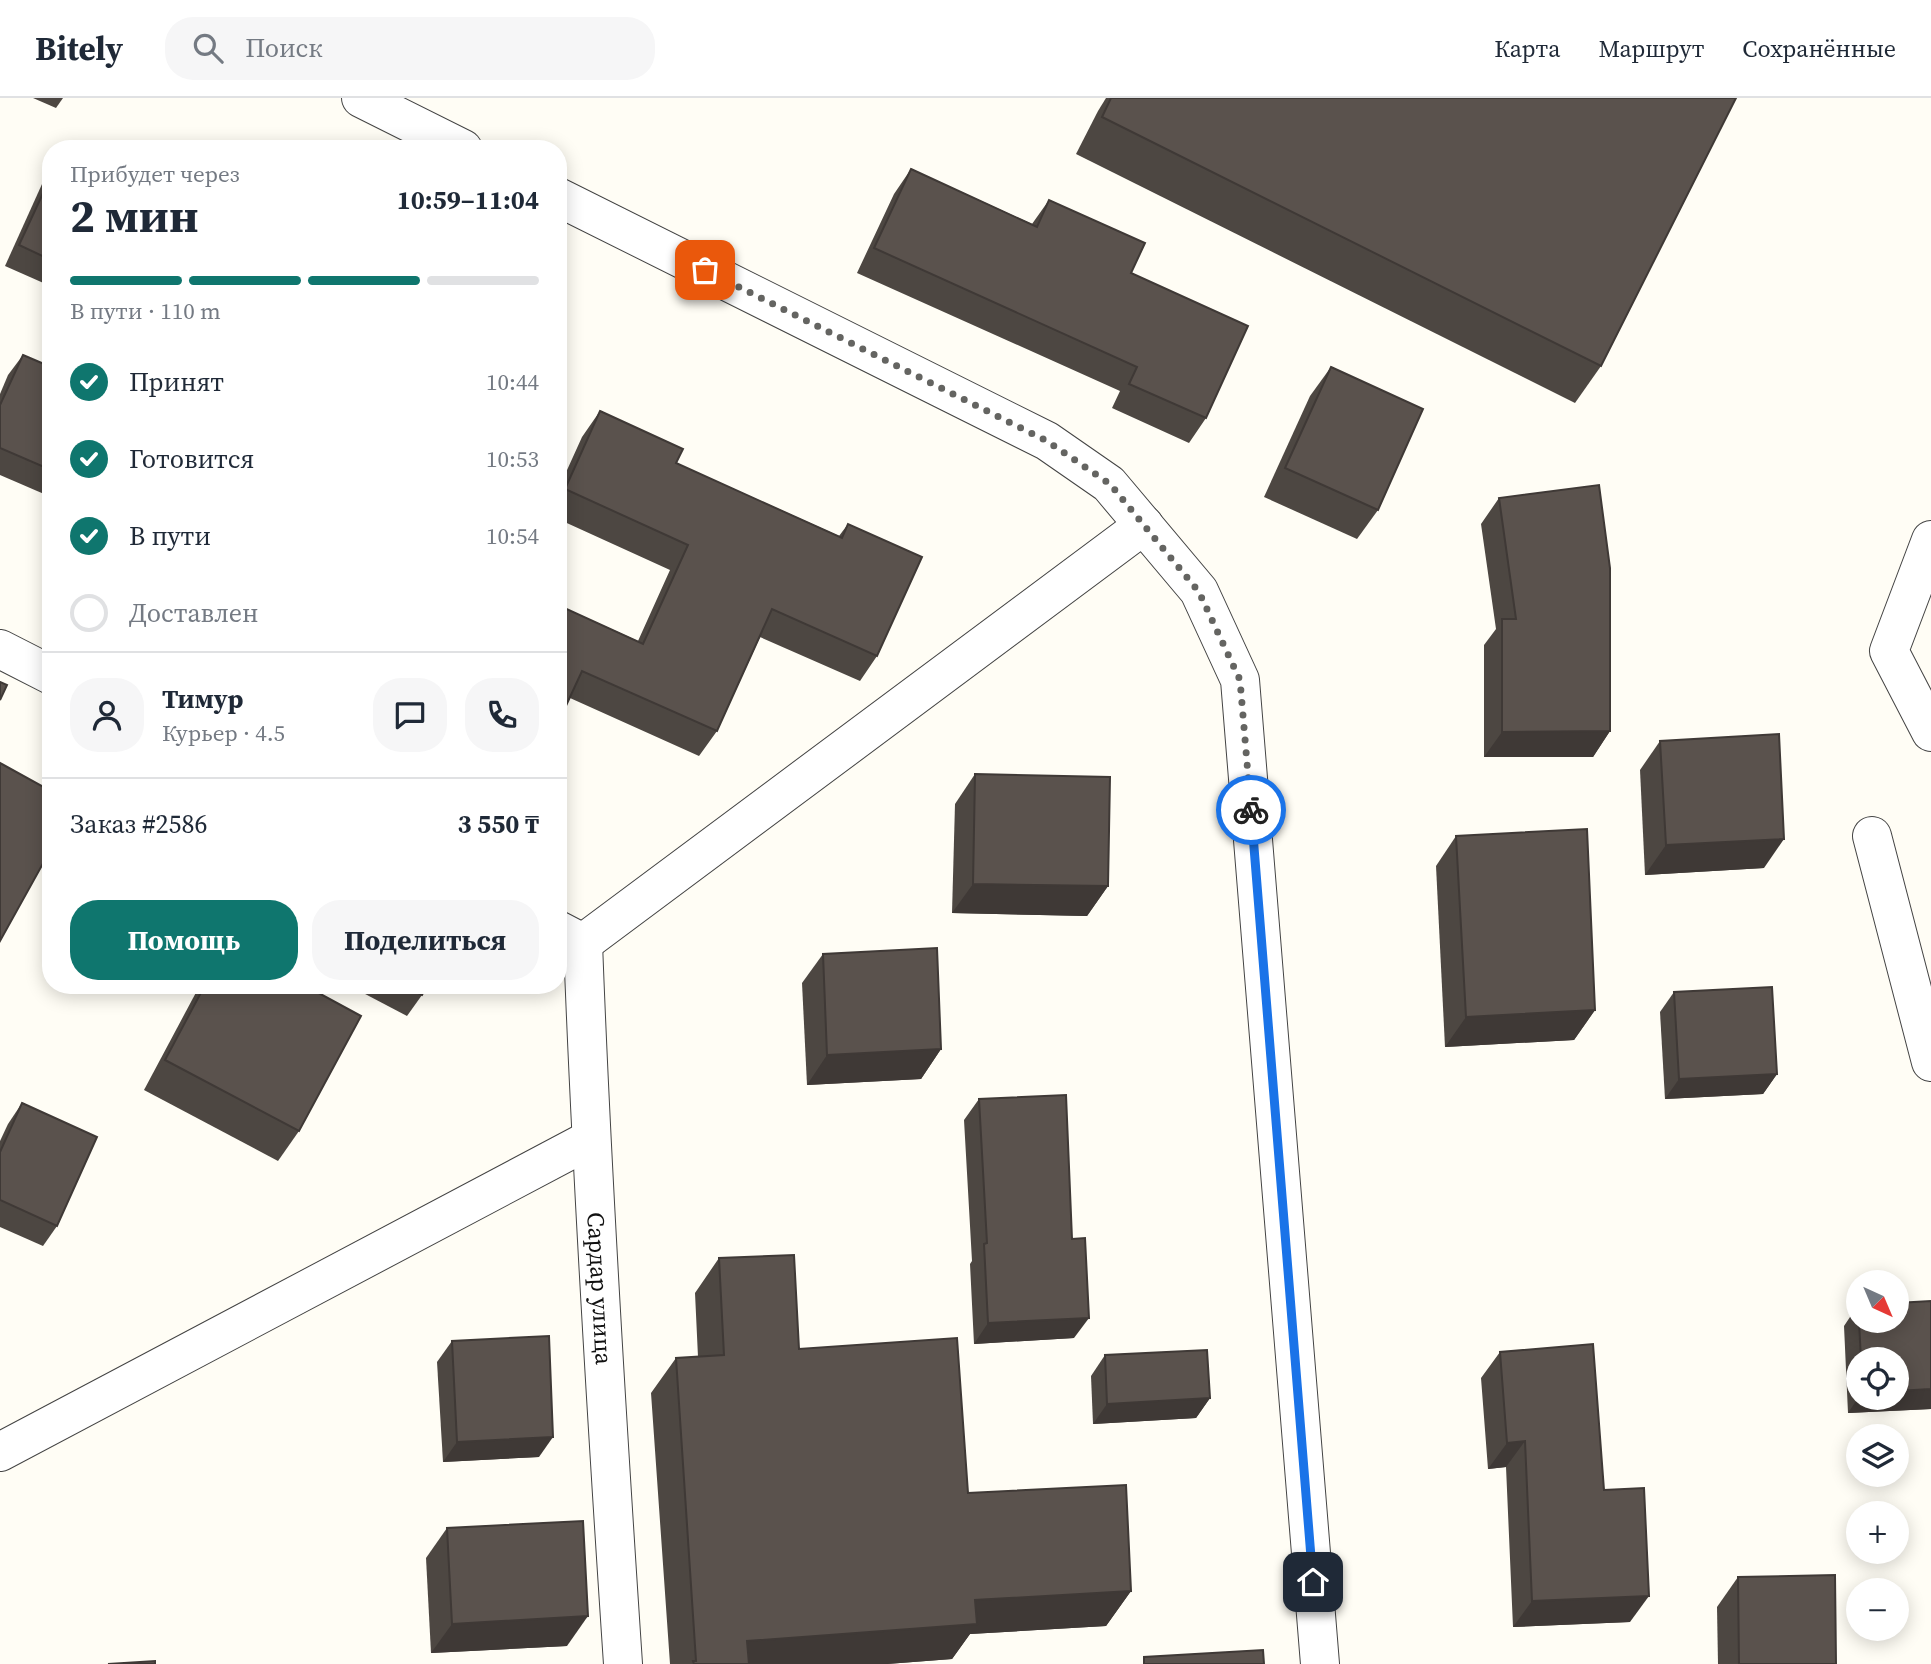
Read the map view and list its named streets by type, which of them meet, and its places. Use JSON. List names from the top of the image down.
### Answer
{
  "streets": {
    "street": ["Сардар улица"]
  },
  "north": "bottom right",
  "page": {
    "header": "Bitely",
    "search": "Поиск",
    "nav": ["Карта", "Маршрут", "Сохранённые"],
    "heading": ["2 мин", "Прибудет через", "10:59–11:04"],
    "panel": [
      "Тимур",
      "Курьер · 4.5",
      "Заказ #2586",
      "3 550 ₸"
    ],
    "bar": "В пути · 110 m",
    "list": [
      ["Принят", "10:44"],
      ["Готовится", "10:53"],
      ["В пути", "10:54"],
      "Доставлен"
    ],
    "buttons": ["Помощь", "Поделиться"],
    "map_buttons": ["+", "−"]
  }
}
